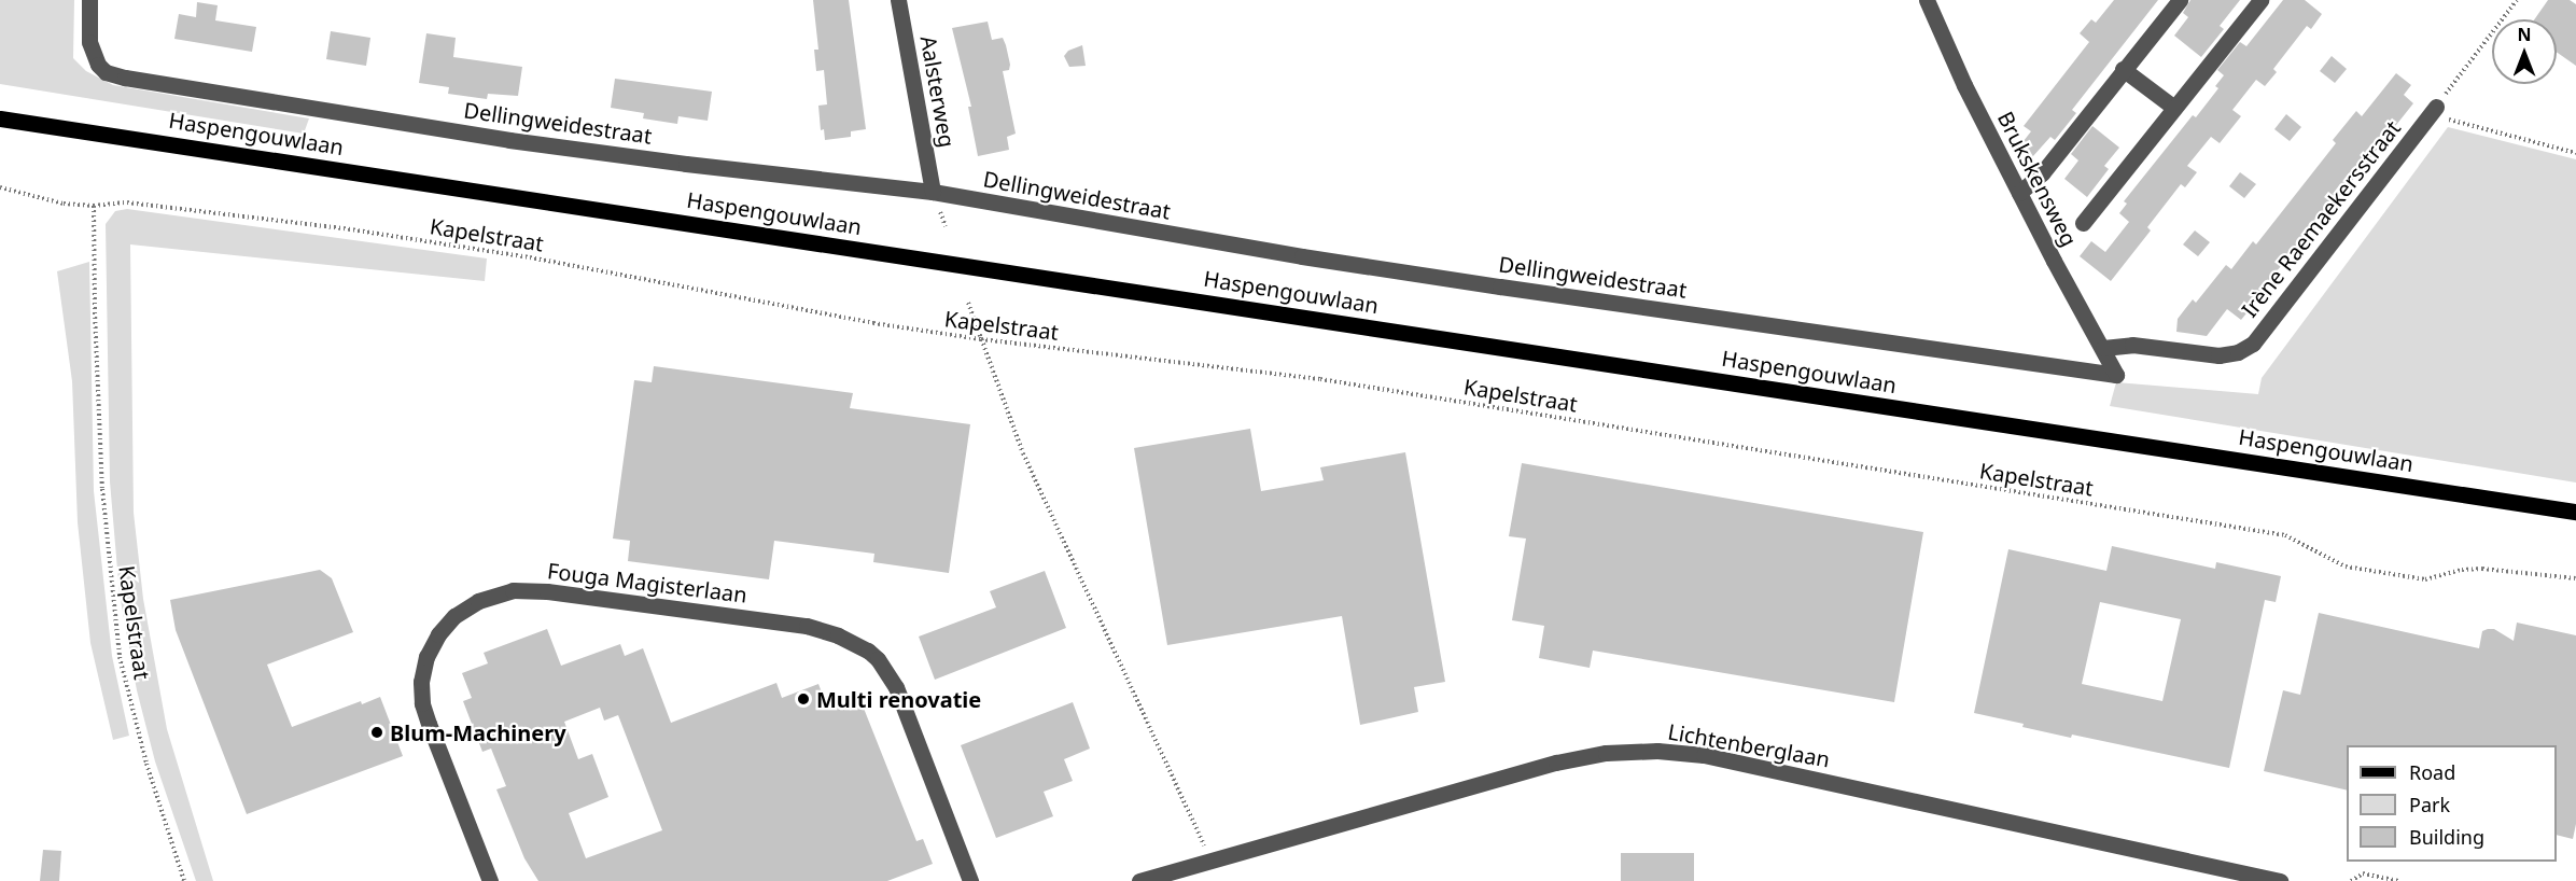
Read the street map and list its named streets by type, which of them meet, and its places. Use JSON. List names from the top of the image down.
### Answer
{
  "streets": {
    "main road": ["Haspengouwlaan"],
    "street": [
      "Aalsterweg",
      "Dellingweidestraat",
      "Brukskensweg",
      "Irène Raemaekersstraat",
      "Fouga Magisterlaan",
      "Lichtenberglaan"
    ],
    "path": ["Kapelstraat"]
  },
  "crossings": [
    ["Aalsterweg", "Dellingweidestraat"],
    ["Dellingweidestraat", "Brukskensweg"],
    ["Brukskensweg", "Irène Raemaekersstraat"]
  ],
  "places": ["Multi renovatie", "Blum-Machinery"],
  "legend": ["Road", "Park", "Building"],
  "north": "top"
}
